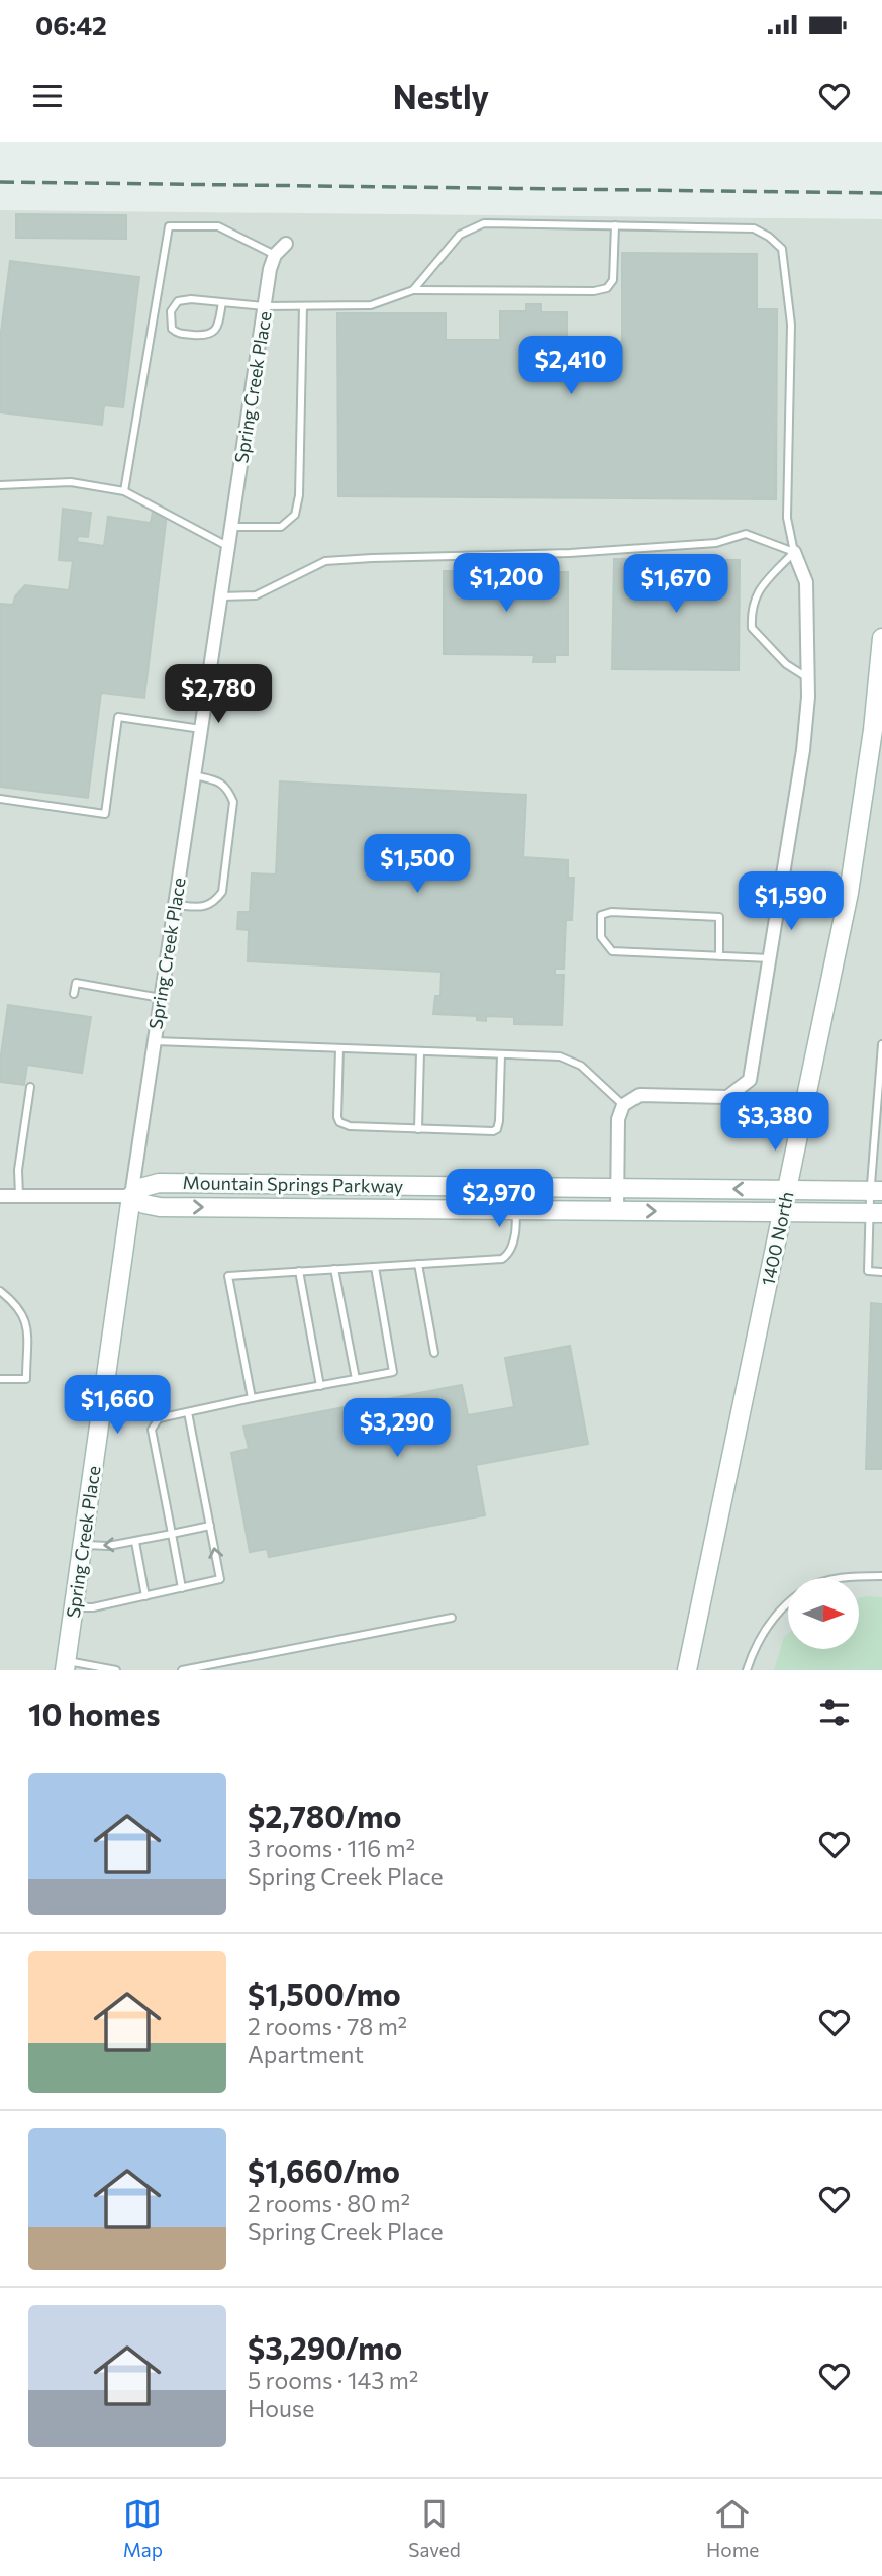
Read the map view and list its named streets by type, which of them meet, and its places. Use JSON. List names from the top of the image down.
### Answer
{
  "streets": {
    "street": ["Spring Creek Place", "Mountain Springs Parkway", "1400 North"]
  },
  "crossings": [
    ["Spring Creek Place", "Mountain Springs Parkway"],
    ["Mountain Springs Parkway", "1400 North"]
  ],
  "north": "right",
  "page": {
    "status": "06:42",
    "header": "Nestly",
    "price": [
      "$2,410",
      "$1,200",
      "$1,670",
      "$2,780",
      "$1,500",
      "$1,590",
      "$3,380",
      "$2,970",
      "$1,660",
      "$3,290"
    ],
    "heading": "10 homes",
    "list": [
      {
        "name": "$2,780/mo",
        "note": "3 rooms · 116 m² · Spring Creek Place"
      },
      {
        "name": "$1,500/mo",
        "note": "2 rooms · 78 m² · Apartment"
      },
      {
        "name": "$1,660/mo",
        "note": "2 rooms · 80 m² · Spring Creek Place"
      },
      {
        "name": "$3,290/mo",
        "note": "5 rooms · 143 m² · House"
      }
    ],
    "tabs": ["Map", "Saved", "Home"]
  }
}
